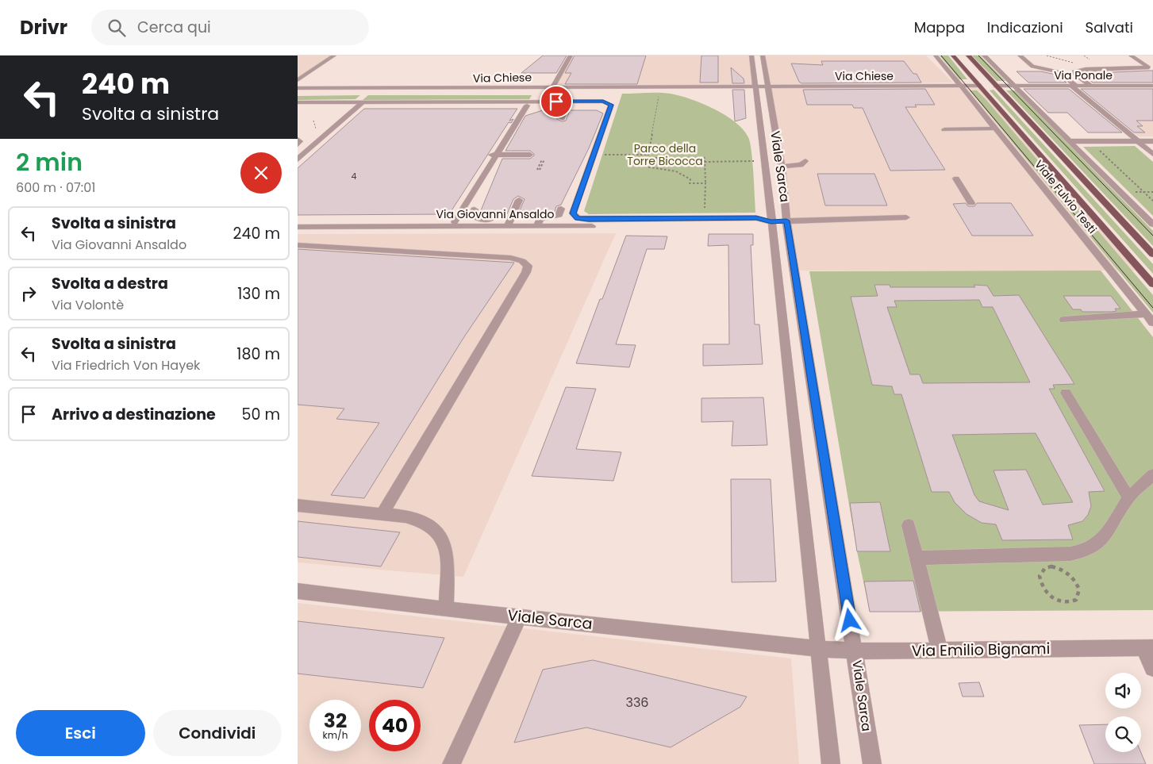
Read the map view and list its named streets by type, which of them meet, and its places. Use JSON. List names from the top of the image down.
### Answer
{
  "streets": {
    "main road": ["Viale Fulvio Testi"],
    "street": [
      "Via Ponale",
      "Via Chiese",
      "Viale Sarca",
      "Via Giovanni Ansaldo",
      "Via Emilio Bignami"
    ]
  },
  "crossings": [
    ["Via Chiese", "Viale Sarca"],
    ["Via Chiese", "Viale Fulvio Testi"],
    ["Viale Sarca", "Via Giovanni Ansaldo"],
    ["Viale Sarca", "Via Emilio Bignami"]
  ],
  "parks": ["Parco della Torre Bicocca"],
  "house_numbers": ["4", "336"],
  "page": {
    "header": "Drivr",
    "search": "Cerca qui",
    "nav": ["Mappa", "Indicazioni", "Salvati"],
    "turn": ["240 m", "Svolta a sinistra"],
    "heading": ["2 min", "600 m · 07:01"],
    "list": [
      {
        "name": "Svolta a sinistra",
        "note": "Via Giovanni Ansaldo",
        "value": "240 m"
      },
      {
        "name": "Svolta a destra",
        "note": "Via Volontè",
        "value": "130 m"
      },
      {
        "name": "Svolta a sinistra",
        "note": "Via Friedrich Von Hayek",
        "value": "180 m"
      },
      {
        "name": "Arrivo a destinazione",
        "value": "50 m"
      }
    ],
    "speed": "32 km/h",
    "limit": "40",
    "buttons": ["Esci", "Condividi"]
  }
}
